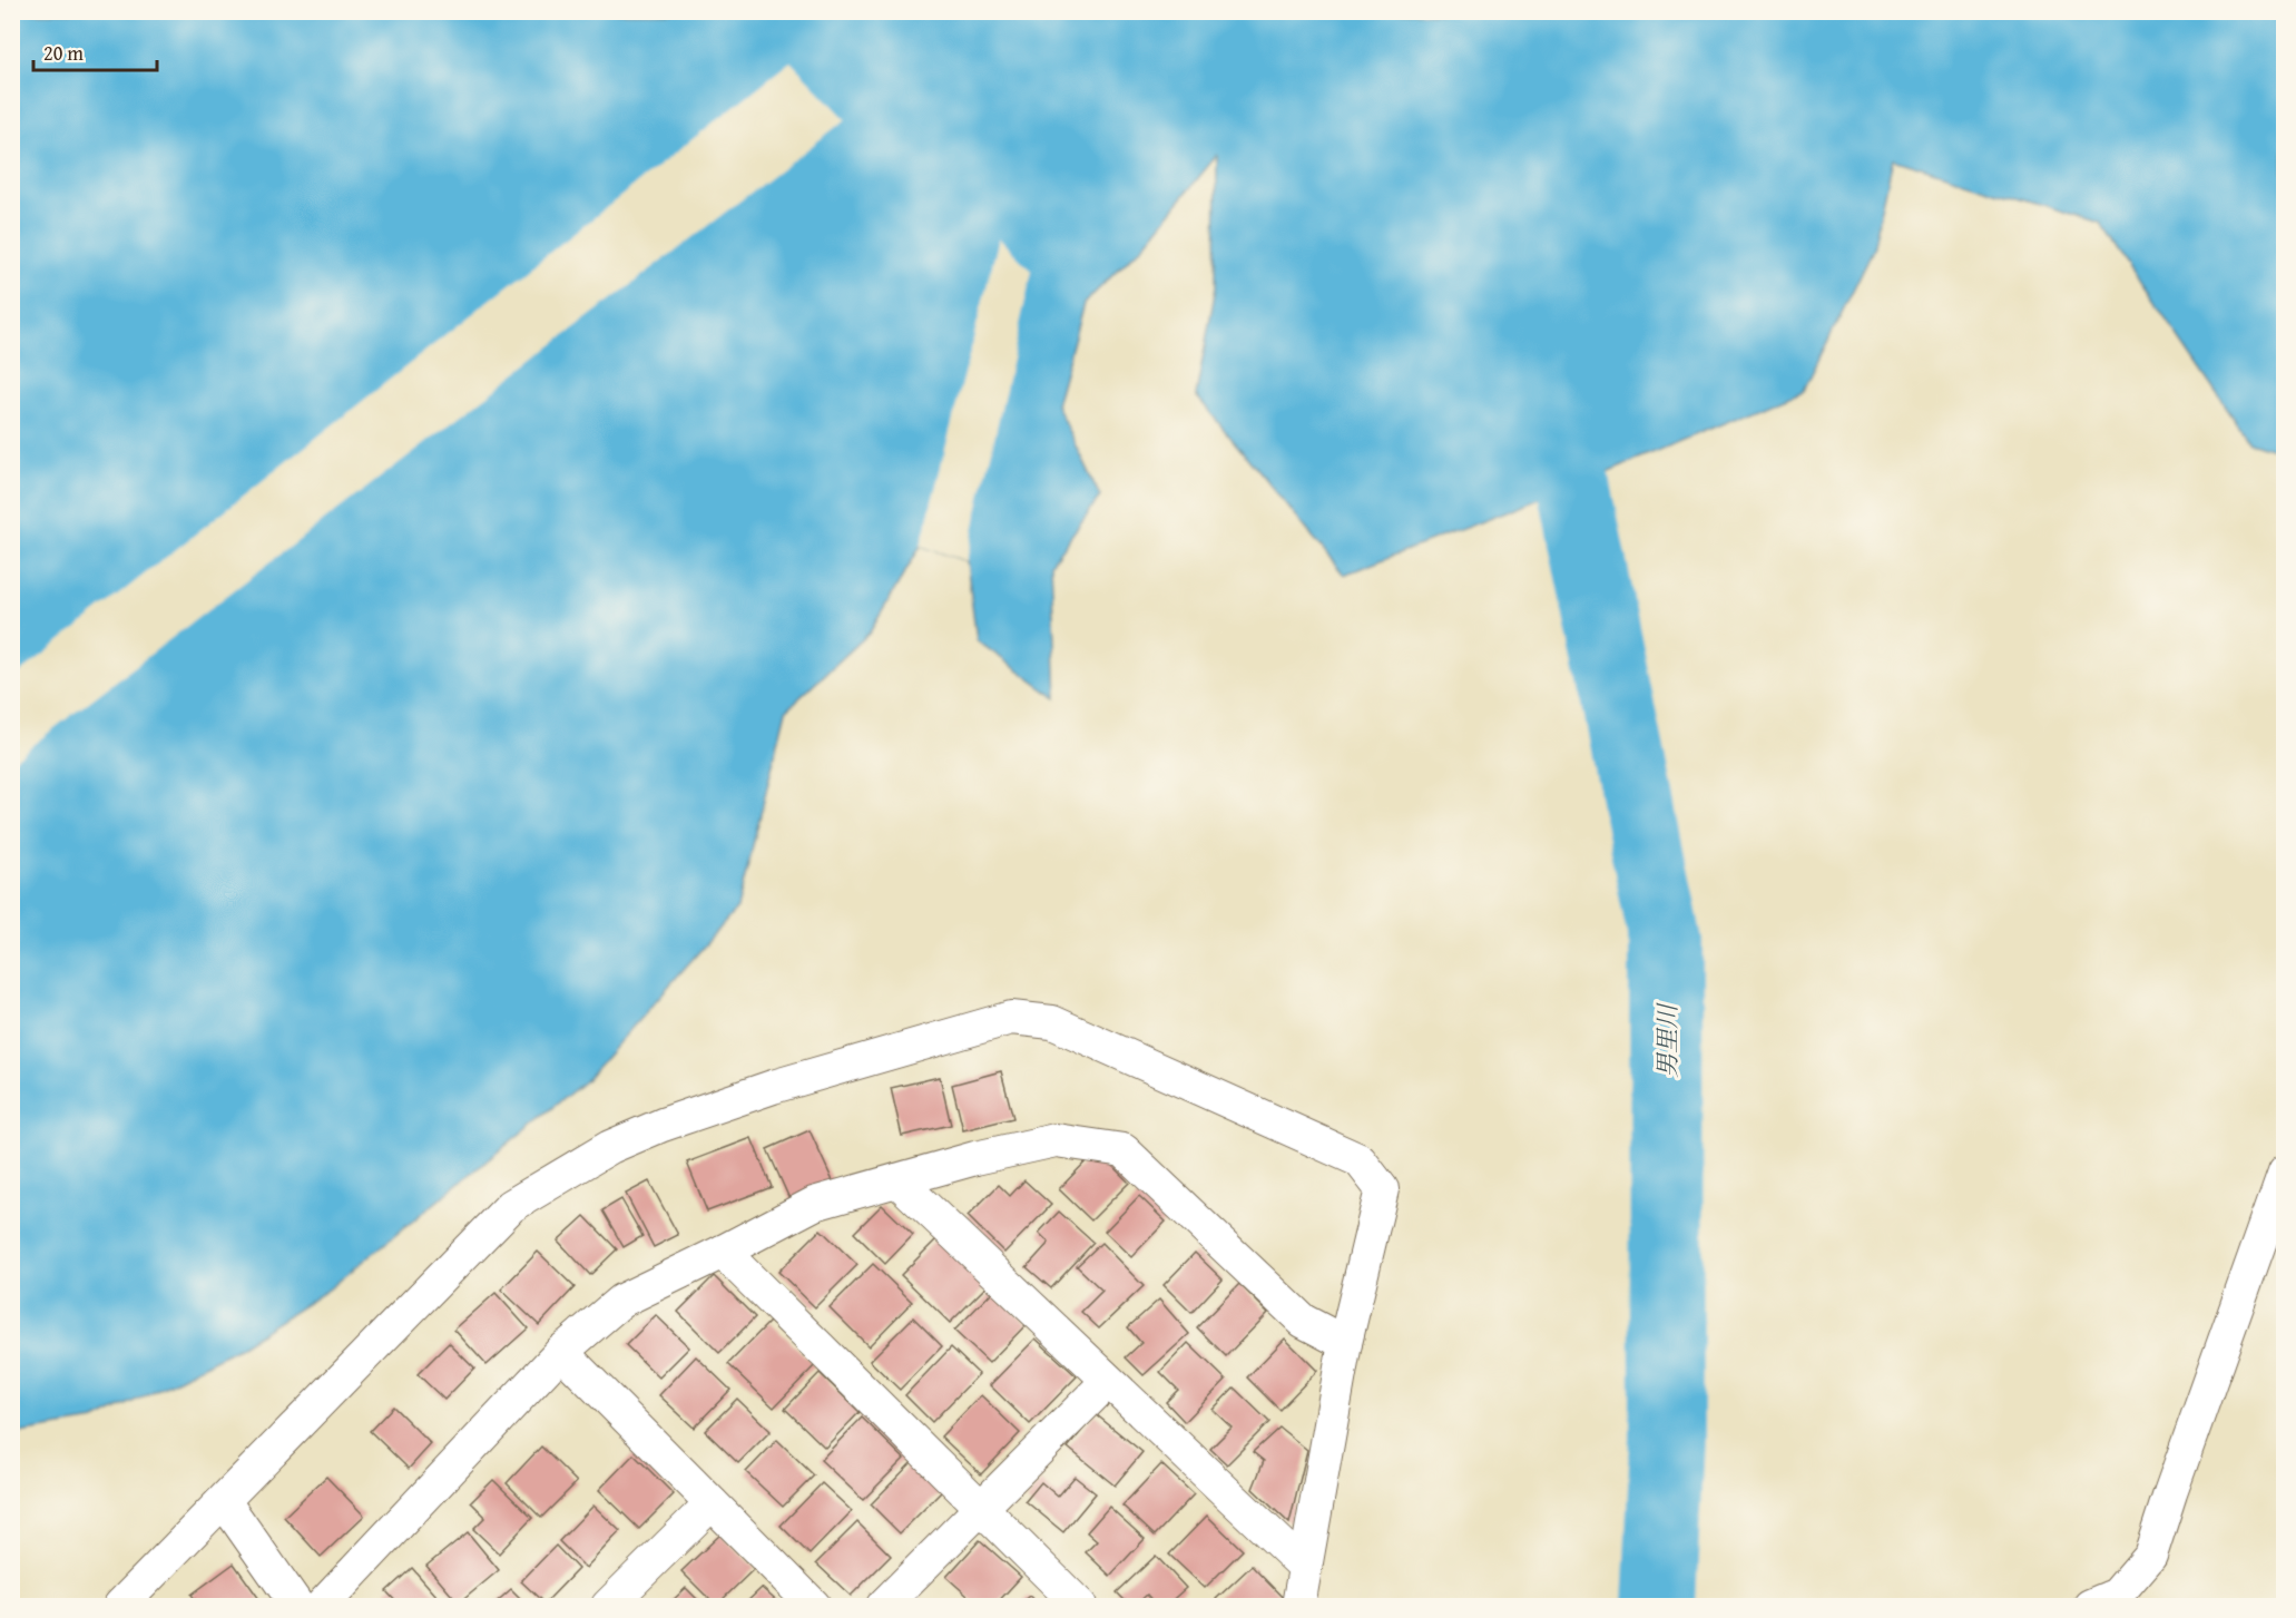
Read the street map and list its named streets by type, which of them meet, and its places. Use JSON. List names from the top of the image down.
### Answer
{
  "water": ["男里川"],
  "scale_bar": "20 m"
}
